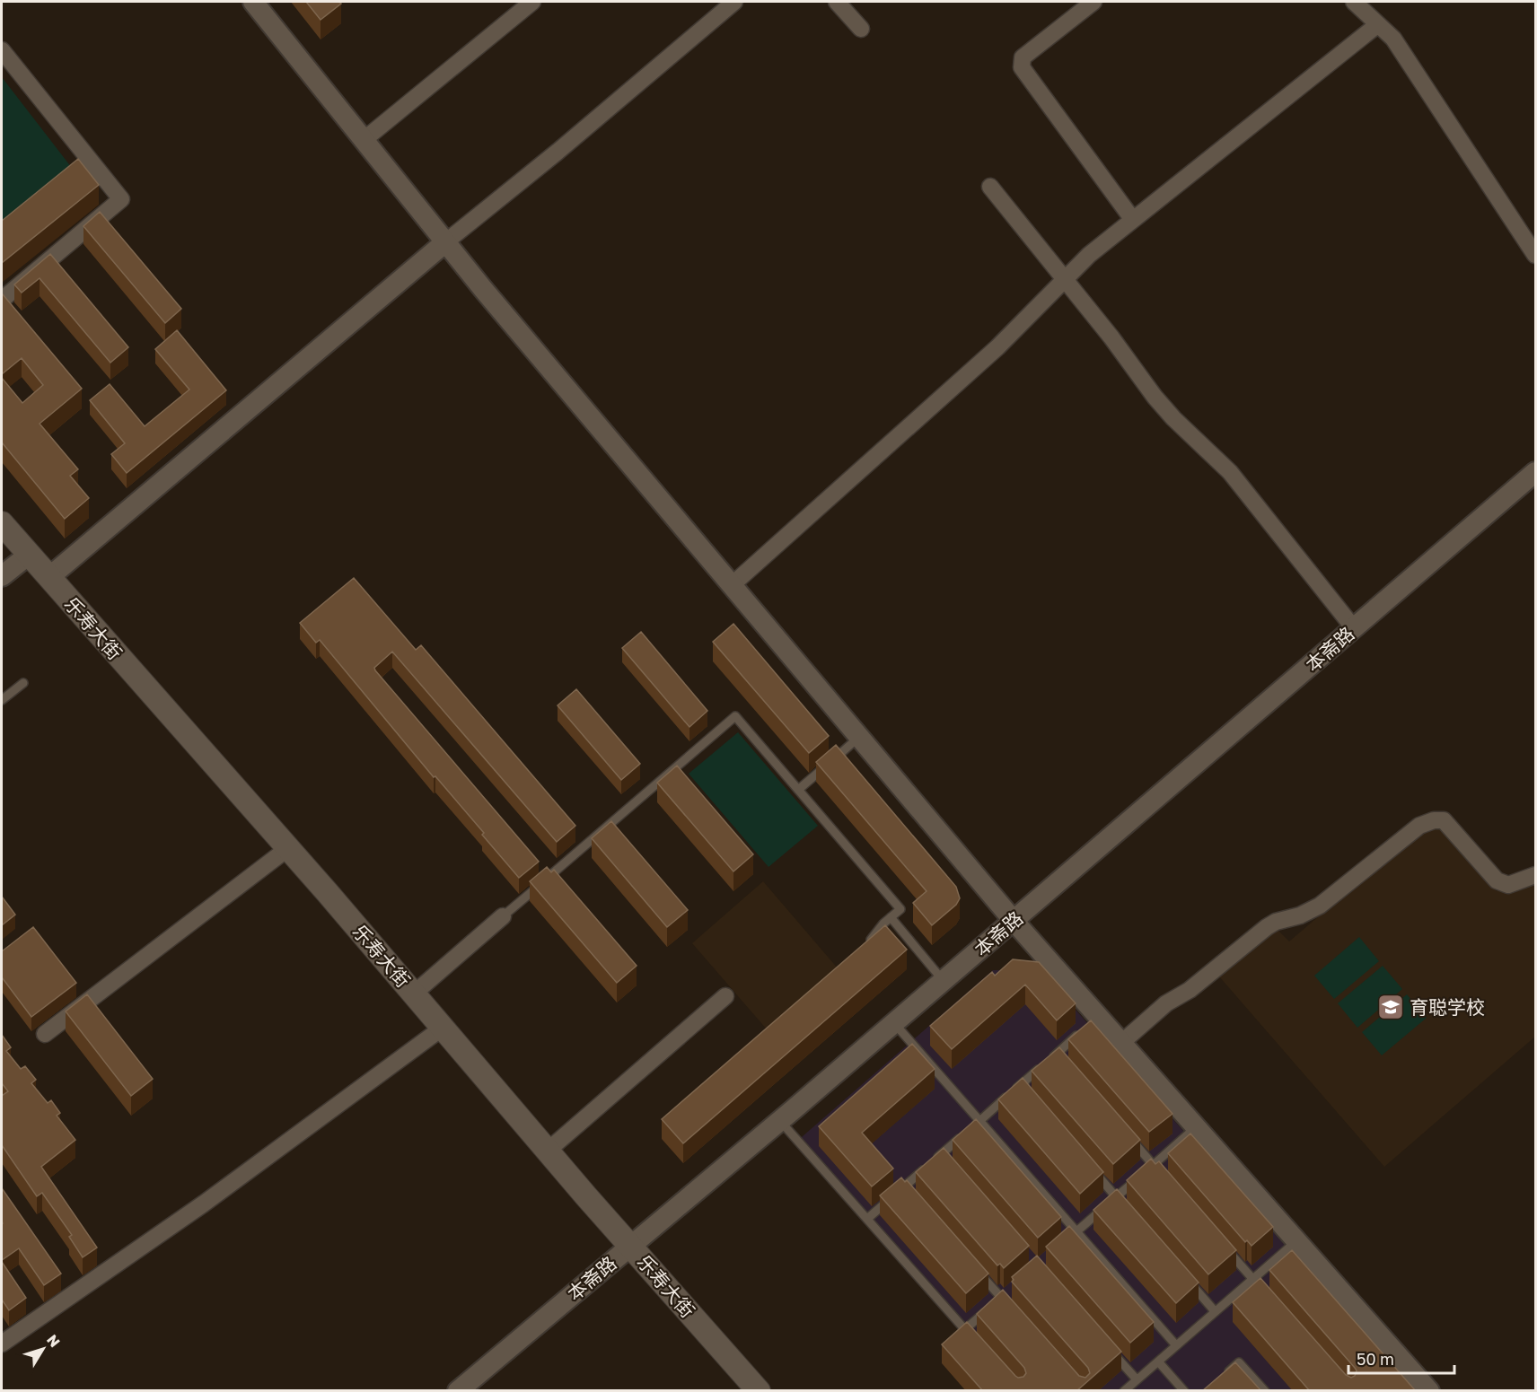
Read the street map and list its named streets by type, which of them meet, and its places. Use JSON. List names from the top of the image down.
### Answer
{
  "streets": {
    "main road": ["乐寿大街"],
    "street": ["本斋路"]
  },
  "crossings": [
    ["乐寿大街", "本斋路"]
  ],
  "places": {
    "school or university": ["育聪学校"]
  },
  "scale_bar": "50 m",
  "north": "top right"
}
